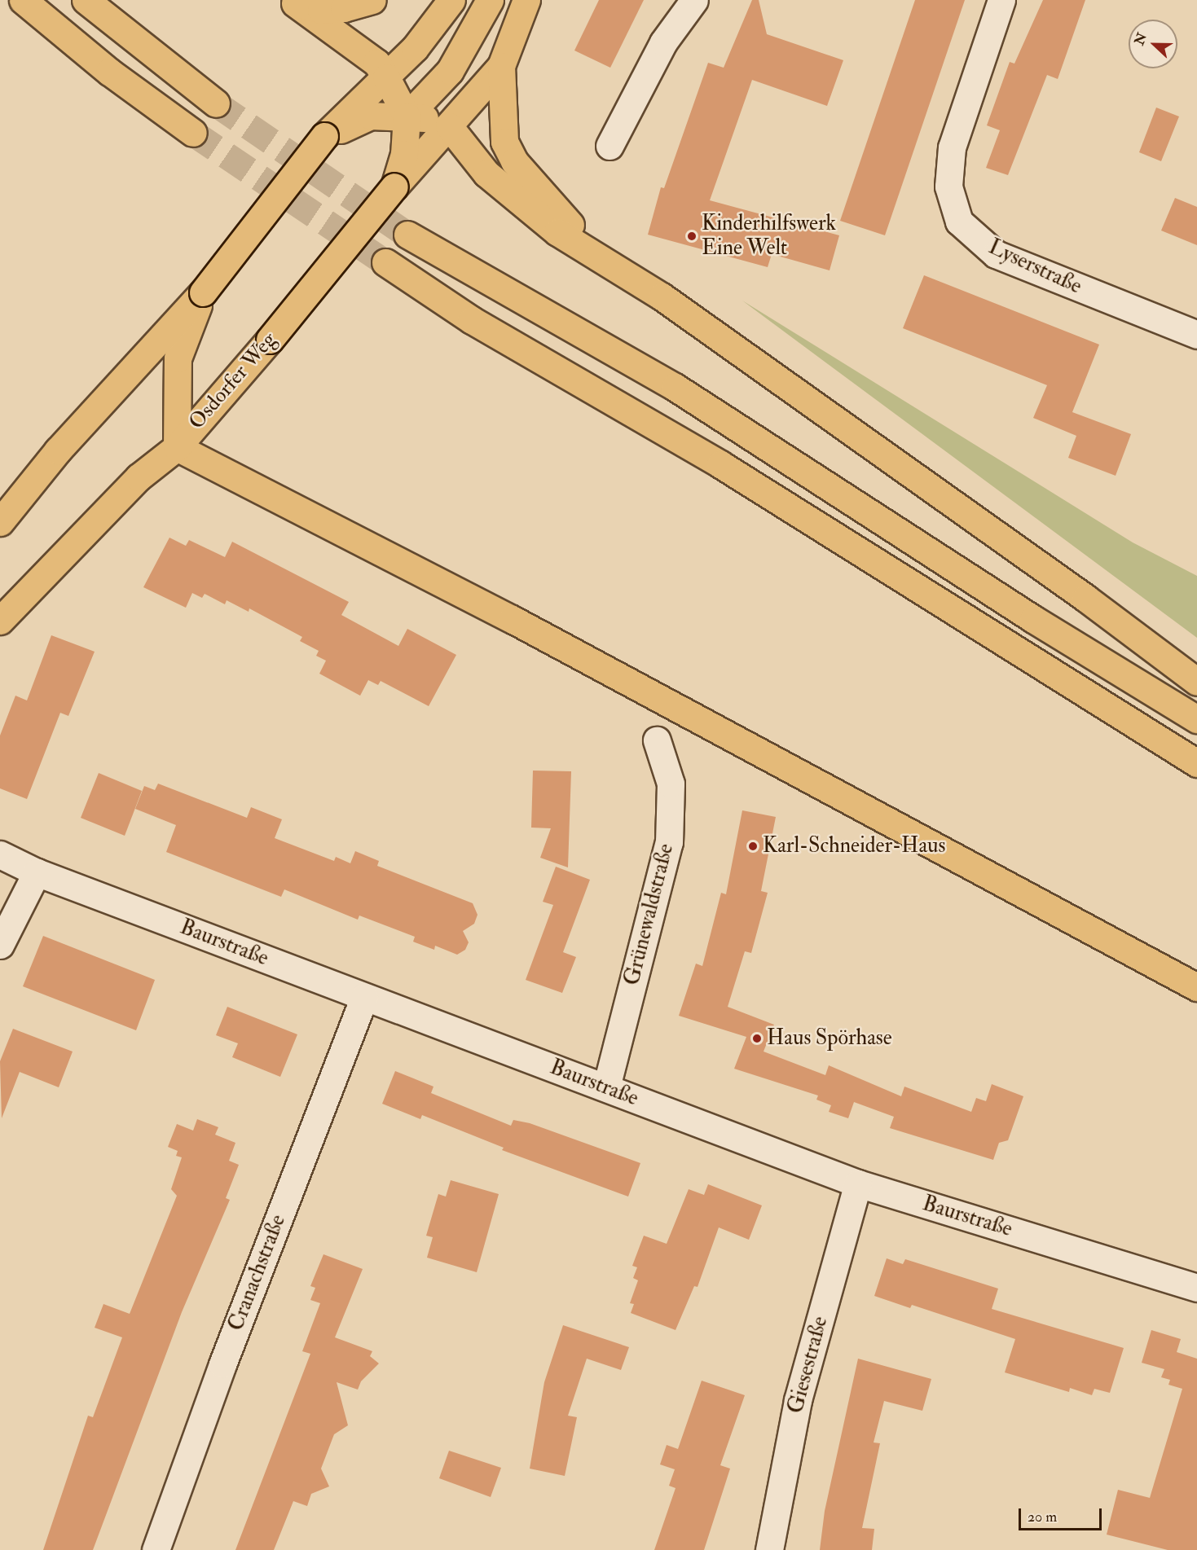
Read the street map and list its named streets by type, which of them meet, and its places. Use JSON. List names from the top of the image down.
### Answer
{
  "streets": {
    "main road": ["Osdorfer Weg"],
    "street": [
      "Lyserstraße",
      "Grünewaldstraße",
      "Baurstraße",
      "Cranachstraße",
      "Giesestraße"
    ]
  },
  "crossings": [
    ["Grünewaldstraße", "Baurstraße"],
    ["Baurstraße", "Cranachstraße"],
    ["Baurstraße", "Giesestraße"]
  ],
  "places": ["Kinderhilfswerk Eine Welt", "Karl-Schneider-Haus", "Haus Spörhase"],
  "scale_bar": "20 m",
  "north": "left"
}
